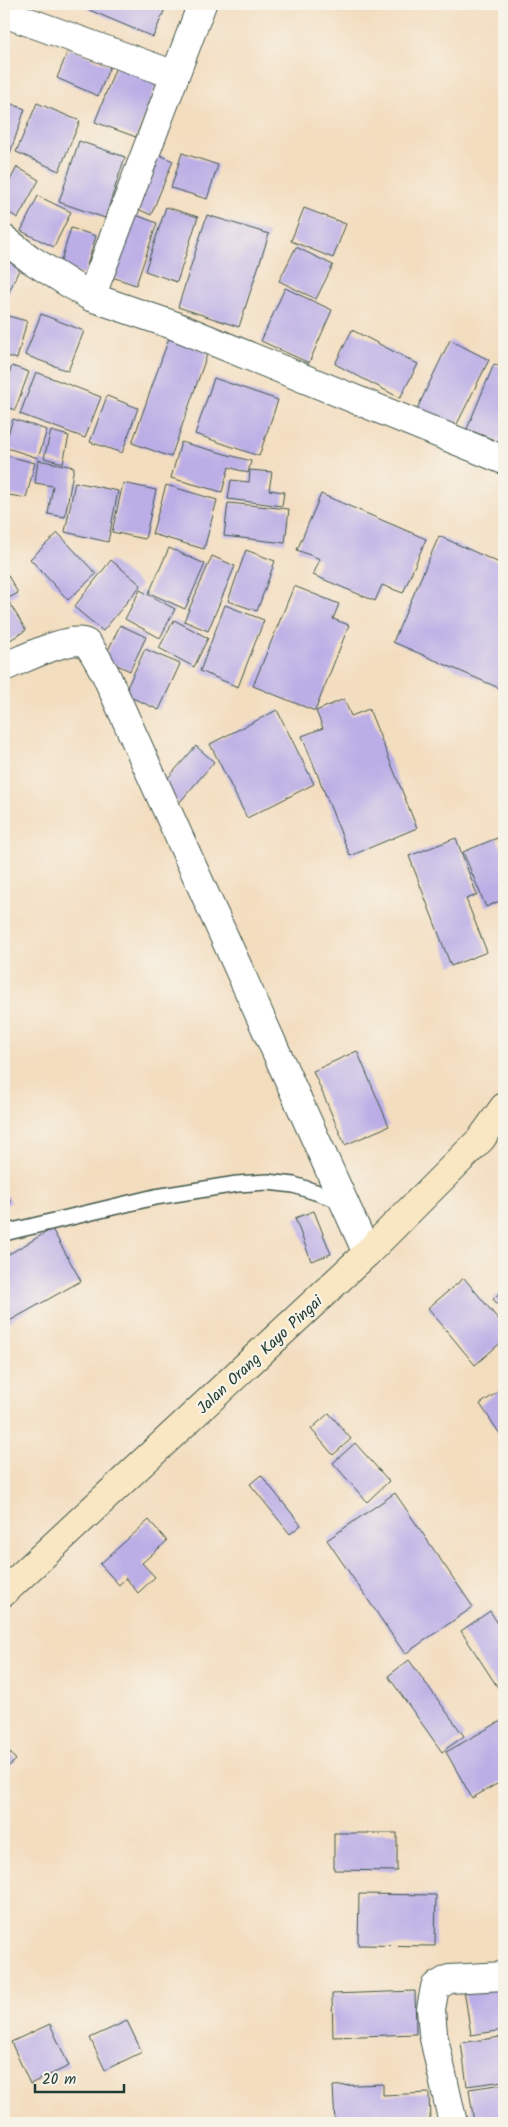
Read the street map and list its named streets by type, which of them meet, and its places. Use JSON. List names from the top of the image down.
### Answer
{
  "streets": {
    "main road": ["Jalan Orang Kayo Pingai"]
  },
  "scale_bar": "20 m"
}
